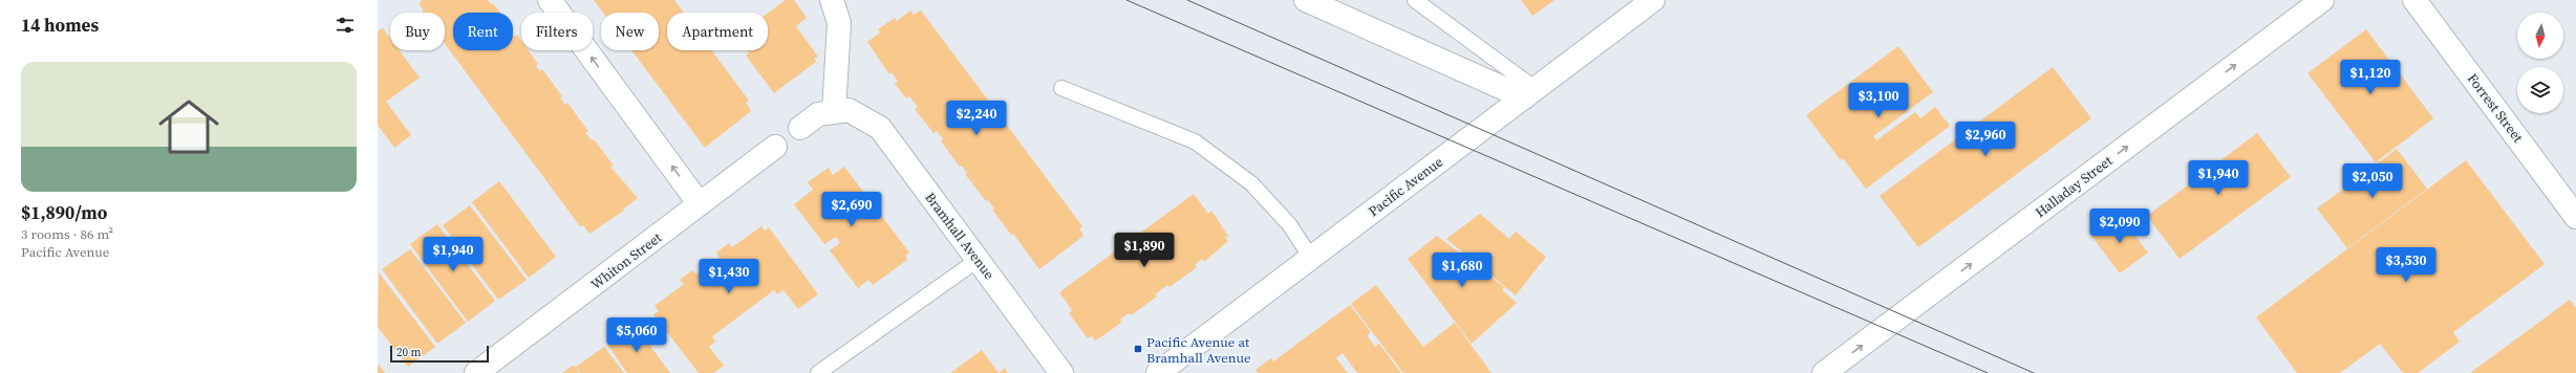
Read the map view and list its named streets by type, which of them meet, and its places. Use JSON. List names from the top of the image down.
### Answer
{
  "streets": {
    "street": [
      "Forrest Street",
      "Pacific Avenue",
      "Halladay Street",
      "Bramhall Avenue",
      "Whiton Street"
    ]
  },
  "one_way": ["Halladay Street"],
  "places": {
    "transit": ["Pacific Avenue at Bramhall Avenue"]
  },
  "scale_bar": "20 m",
  "north": "bottom",
  "page": {
    "heading": "14 homes",
    "chip": [
      "Buy",
      "Rent",
      "Filters",
      "New",
      "Apartment"
    ],
    "list": [
      {
        "name": "$1,890/mo",
        "note": "3 rooms · 86 m² · Pacific Avenue"
      }
    ],
    "price": [
      "$1,120",
      "$3,100",
      "$2,240",
      "$2,960",
      "$1,940",
      "$2,050",
      "$2,690",
      "$2,090",
      "$1,890",
      "$1,940",
      "$3,530",
      "$1,680",
      "$1,430",
      "$5,060"
    ],
    "scale": "20 m"
  }
}
